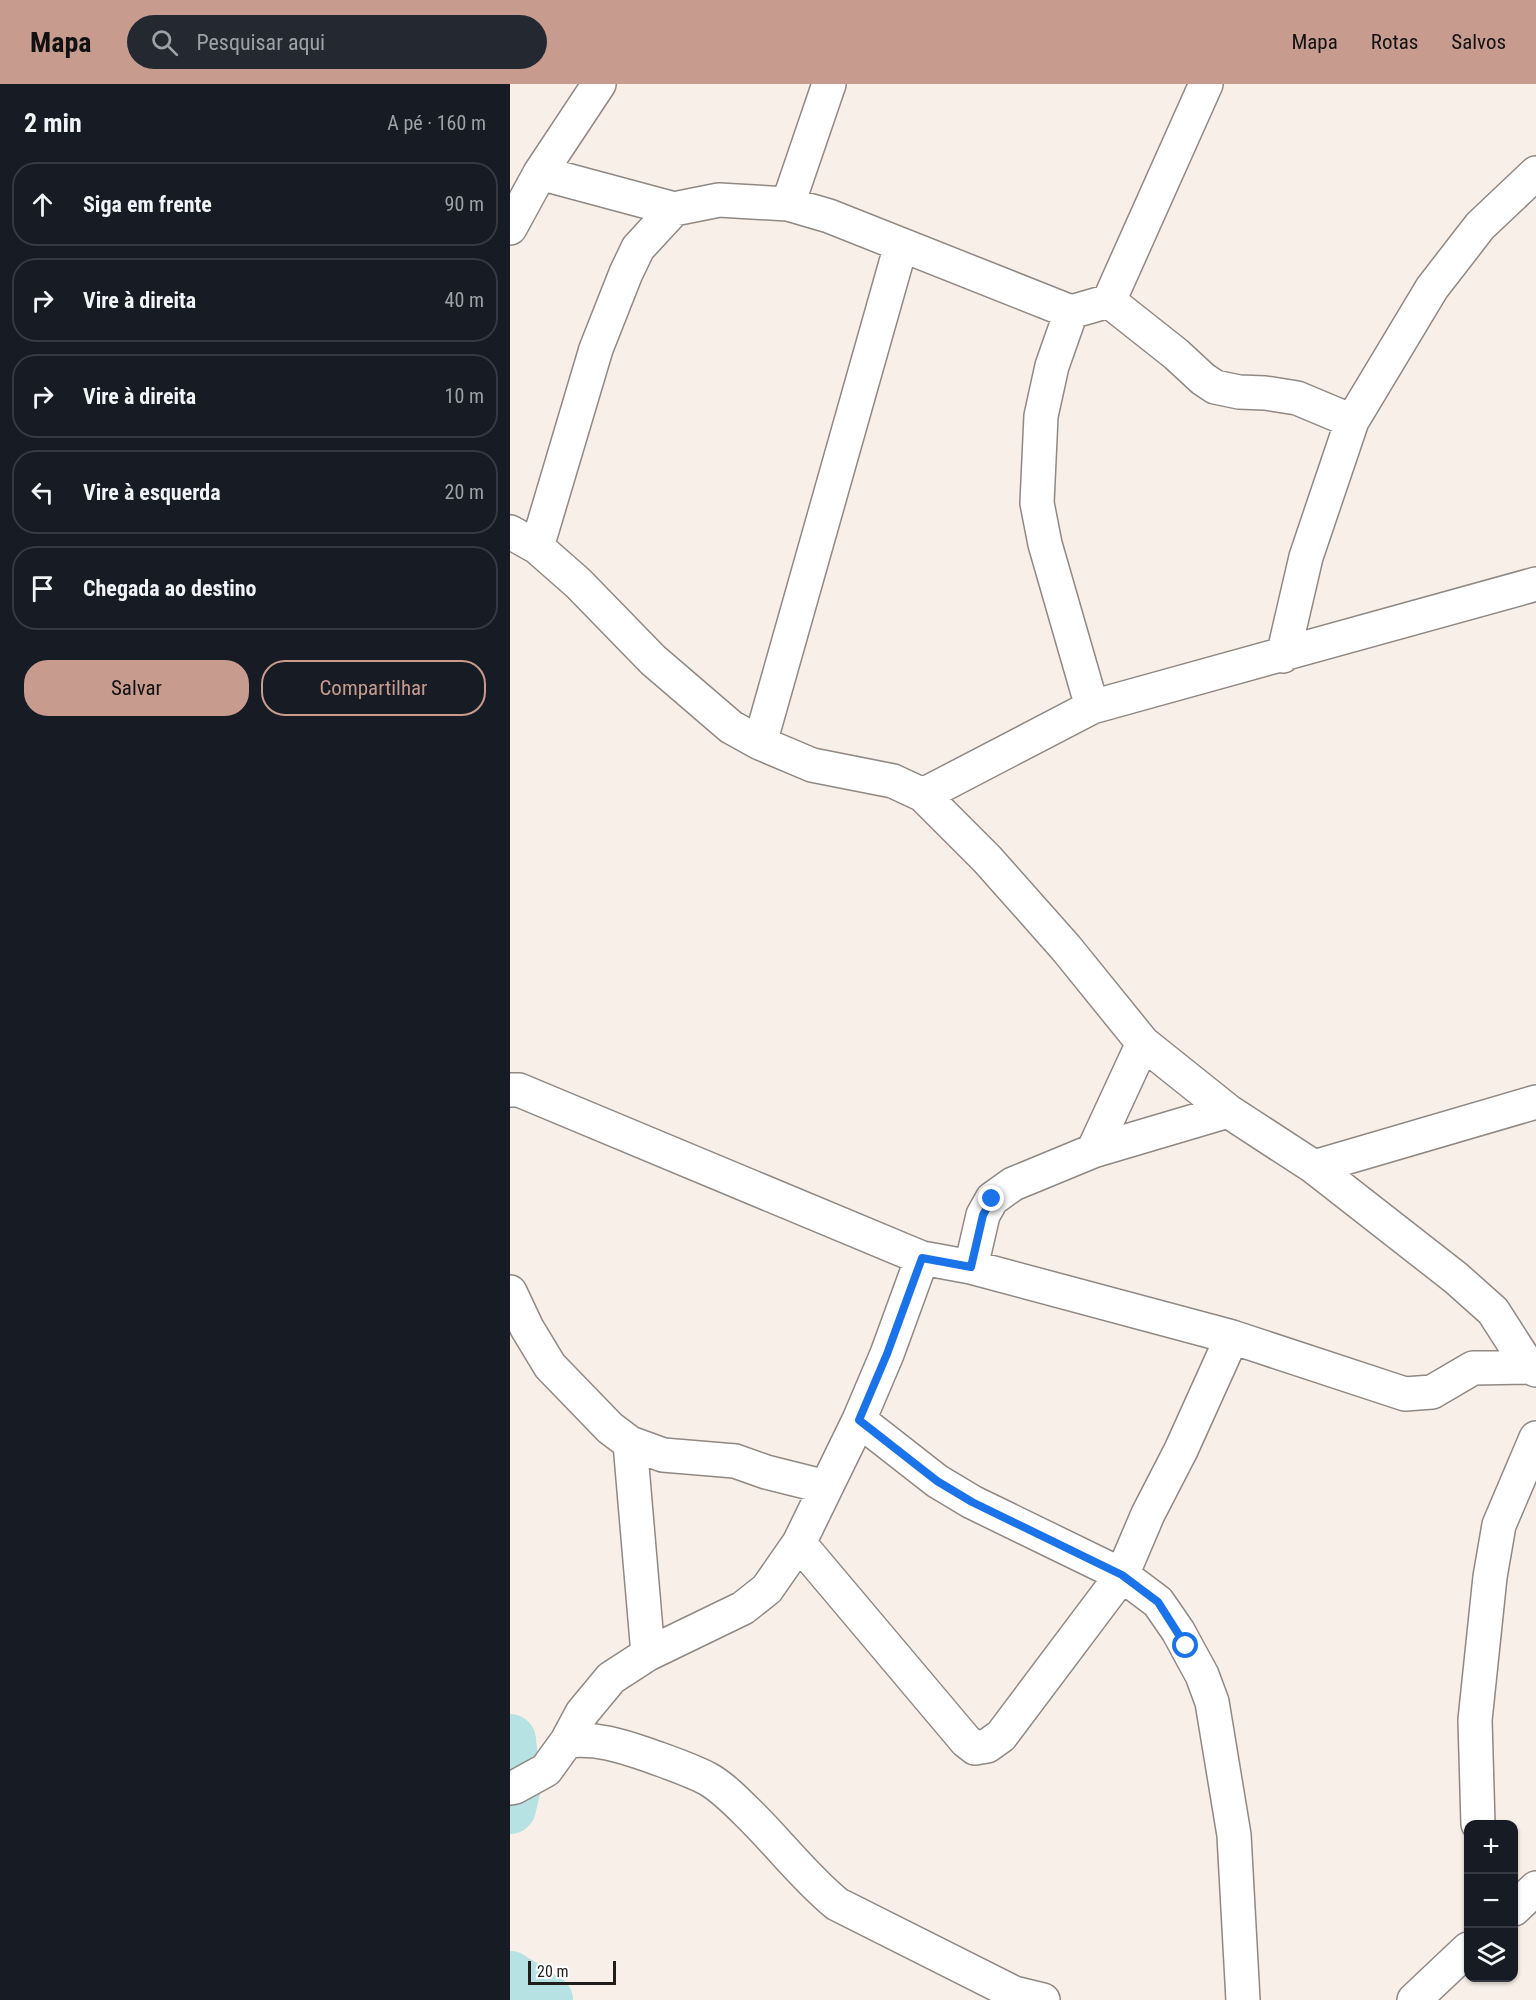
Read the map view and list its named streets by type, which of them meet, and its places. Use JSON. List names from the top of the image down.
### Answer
{
  "scale_bar": "20 m",
  "page": {
    "header": "Mapa",
    "search": "Pesquisar aqui",
    "nav": ["Mapa", "Rotas", "Salvos"],
    "heading": ["2 min", "A pé · 160 m"],
    "list": [
      ["Siga em frente", "90 m"],
      ["Vire à direita", "40 m"],
      ["Vire à direita", "10 m"],
      ["Vire à esquerda", "20 m"],
      "Chegada ao destino"
    ],
    "buttons": ["Salvar", "Compartilhar"],
    "map_buttons": ["+", "−"],
    "scale": "20 m"
  }
}
